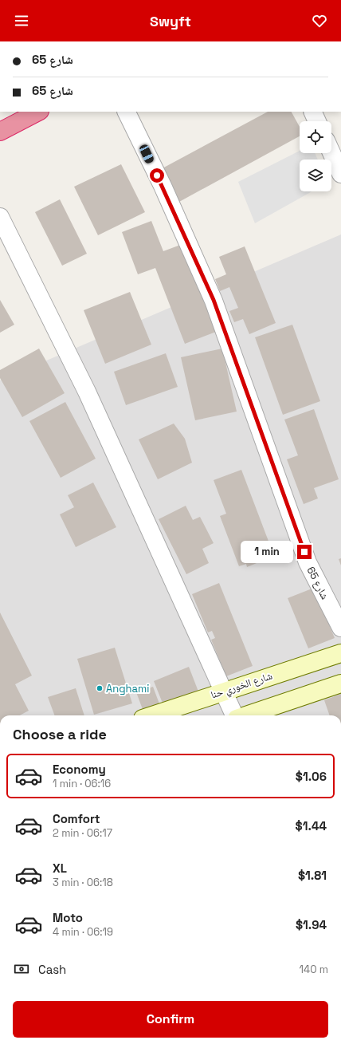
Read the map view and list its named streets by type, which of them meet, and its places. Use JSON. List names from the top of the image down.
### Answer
{
  "streets": {
    "street": ["شارع 65", "شارع الخوري حنا"]
  },
  "places": ["Anghami"],
  "page": {
    "header": "Swyft",
    "banner": ["شارع 65", "شارع 65"],
    "bubble": "1 min",
    "heading": "Choose a ride",
    "list": [
      {
        "name": "Economy",
        "note": "1 min · 06:16",
        "value": "$1.06"
      },
      {
        "name": "Comfort",
        "note": "2 min · 06:17",
        "value": "$1.44"
      },
      {
        "name": "XL",
        "note": "3 min · 06:18",
        "value": "$1.81"
      },
      {
        "name": "Moto",
        "note": "4 min · 06:19",
        "value": "$1.94"
      }
    ],
    "pay": ["Cash", "140 m"],
    "buttons": "Confirm"
  }
}
